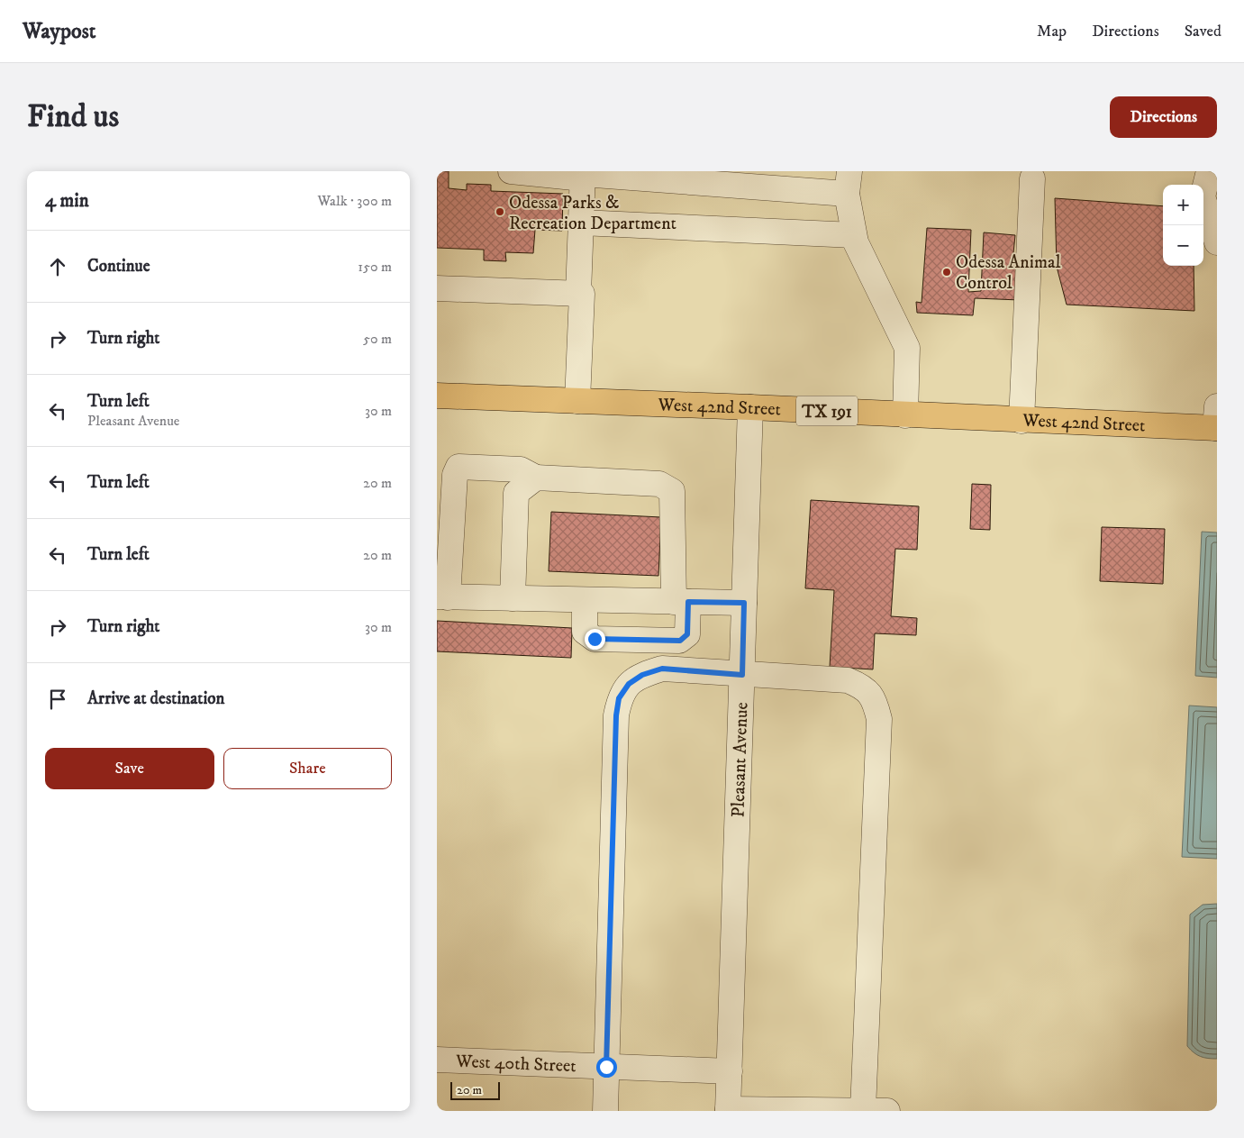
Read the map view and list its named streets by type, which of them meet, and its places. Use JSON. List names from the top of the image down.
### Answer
{
  "streets": {
    "highway": ["West 42nd Street", "TX 191"],
    "street": ["Pleasant Avenue", "West 40th Street"]
  },
  "crossings": [
    ["West 42nd Street", "Pleasant Avenue"],
    ["Pleasant Avenue", "West 40th Street"]
  ],
  "places": ["Odessa Parks & Recreation Department", "Odessa Animal Control"],
  "scale_bar": "20 m",
  "page": {
    "header": "Waypost",
    "nav": ["Map", "Directions", "Saved"],
    "buttons": [
      "Directions",
      ["Save", "Share"]
    ],
    "title": "Find us",
    "heading": ["4 min", "Walk · 300 m"],
    "map_buttons": ["+", "−"],
    "list": [
      ["Continue", "150 m"],
      ["Turn right", "50 m"],
      ["Turn left", "Pleasant Avenue", "30 m"],
      ["Turn left", "20 m"],
      ["Turn left", "20 m"],
      ["Turn right", "30 m"],
      "Arrive at destination"
    ],
    "scale": "20 m"
  }
}
